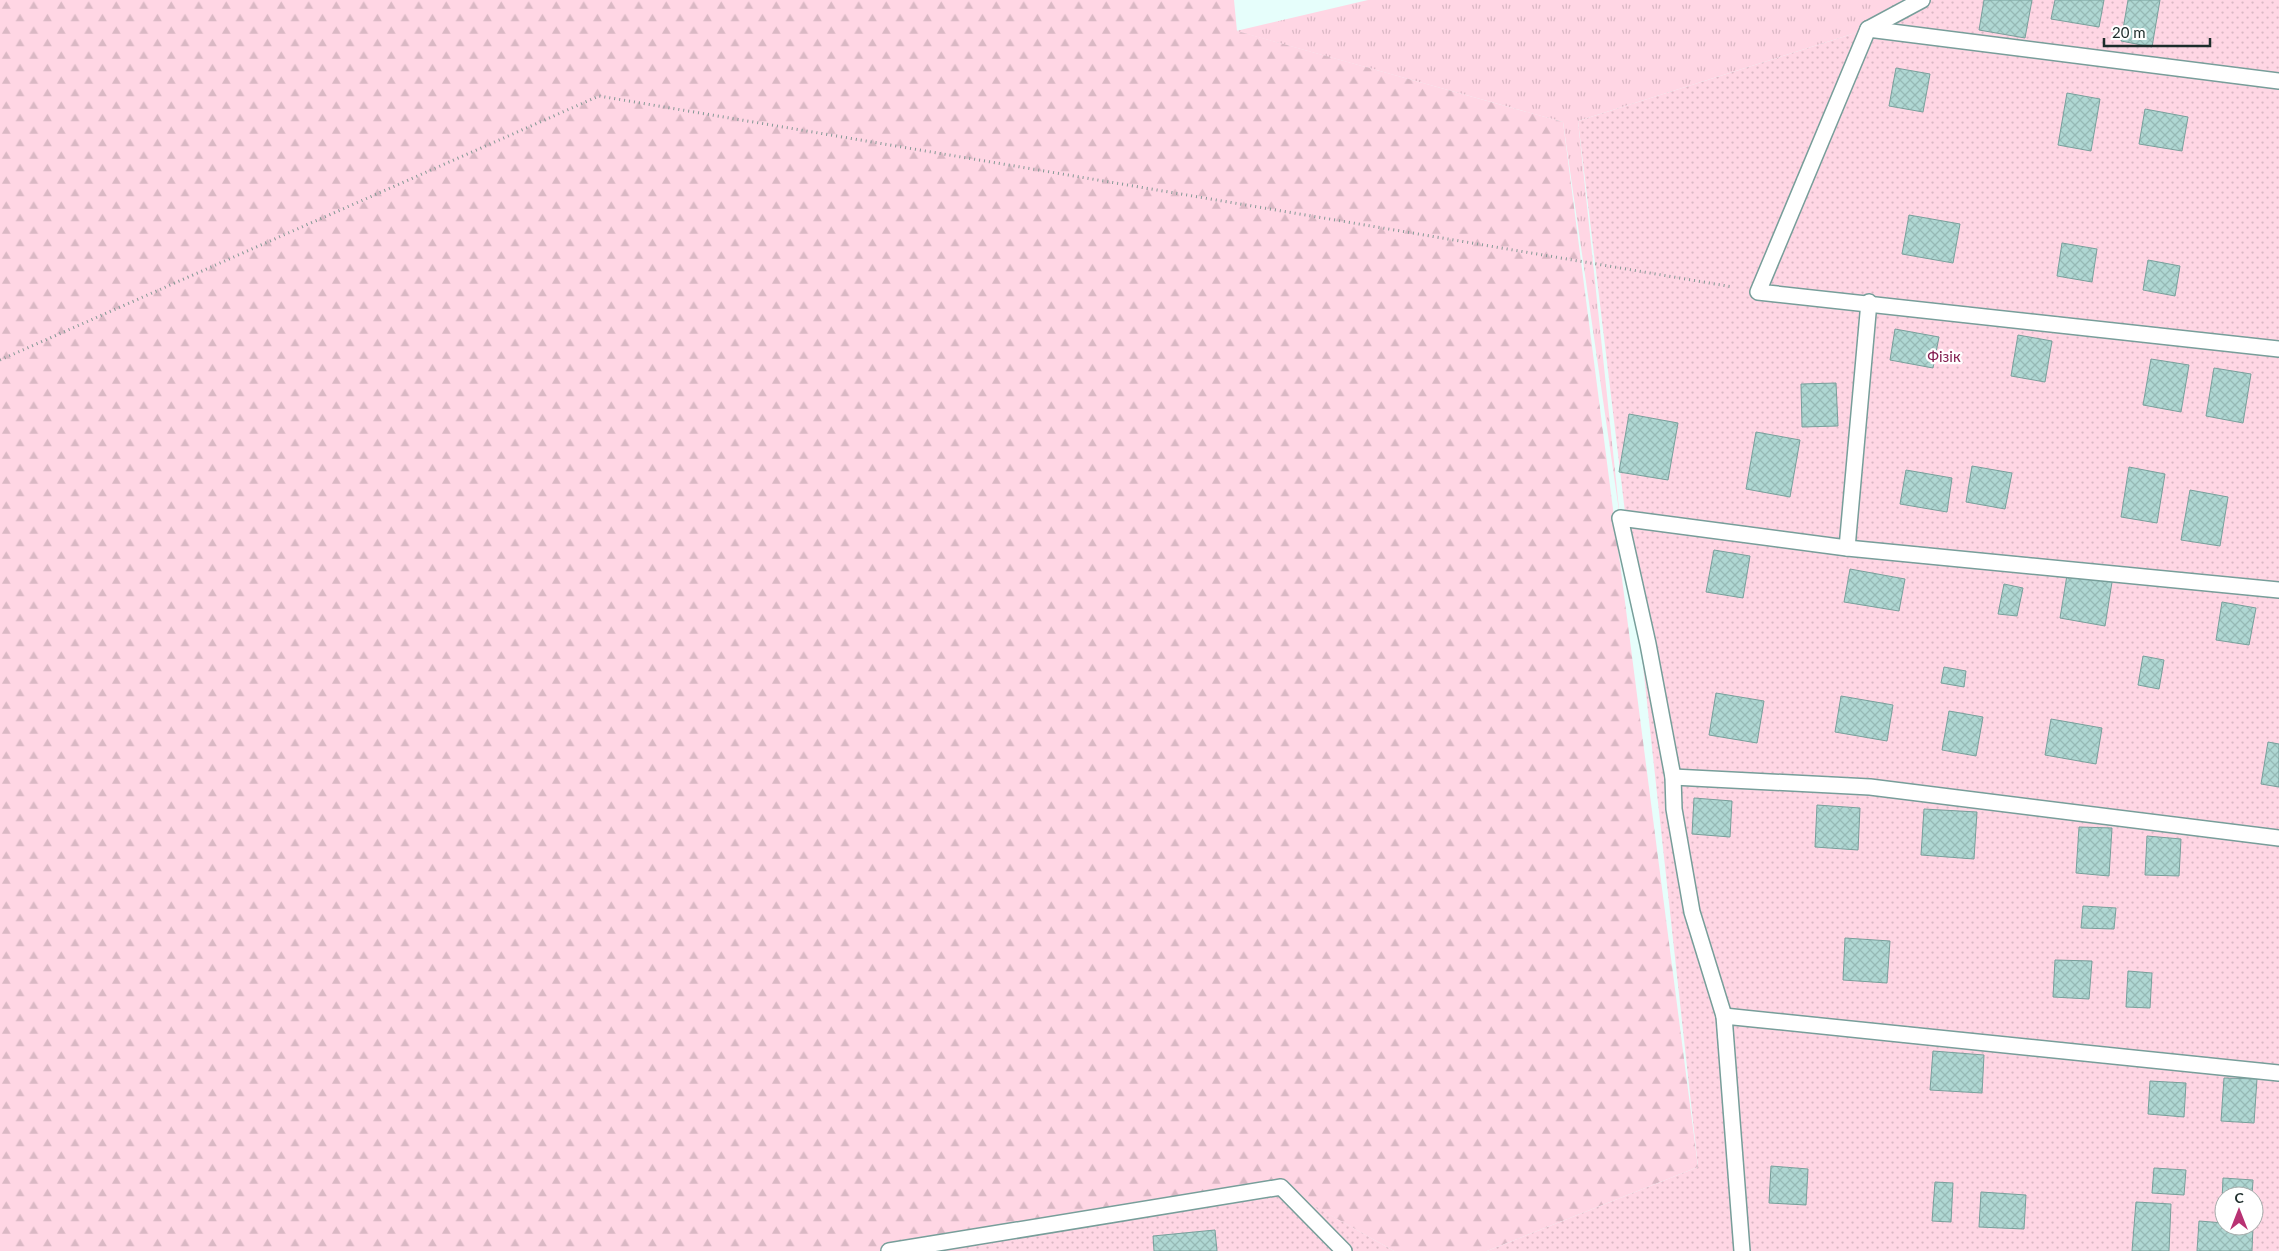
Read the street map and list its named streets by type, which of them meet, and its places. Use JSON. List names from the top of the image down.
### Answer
{
  "parks": ["Фізік"],
  "scale_bar": "20 m",
  "north": "top"
}
